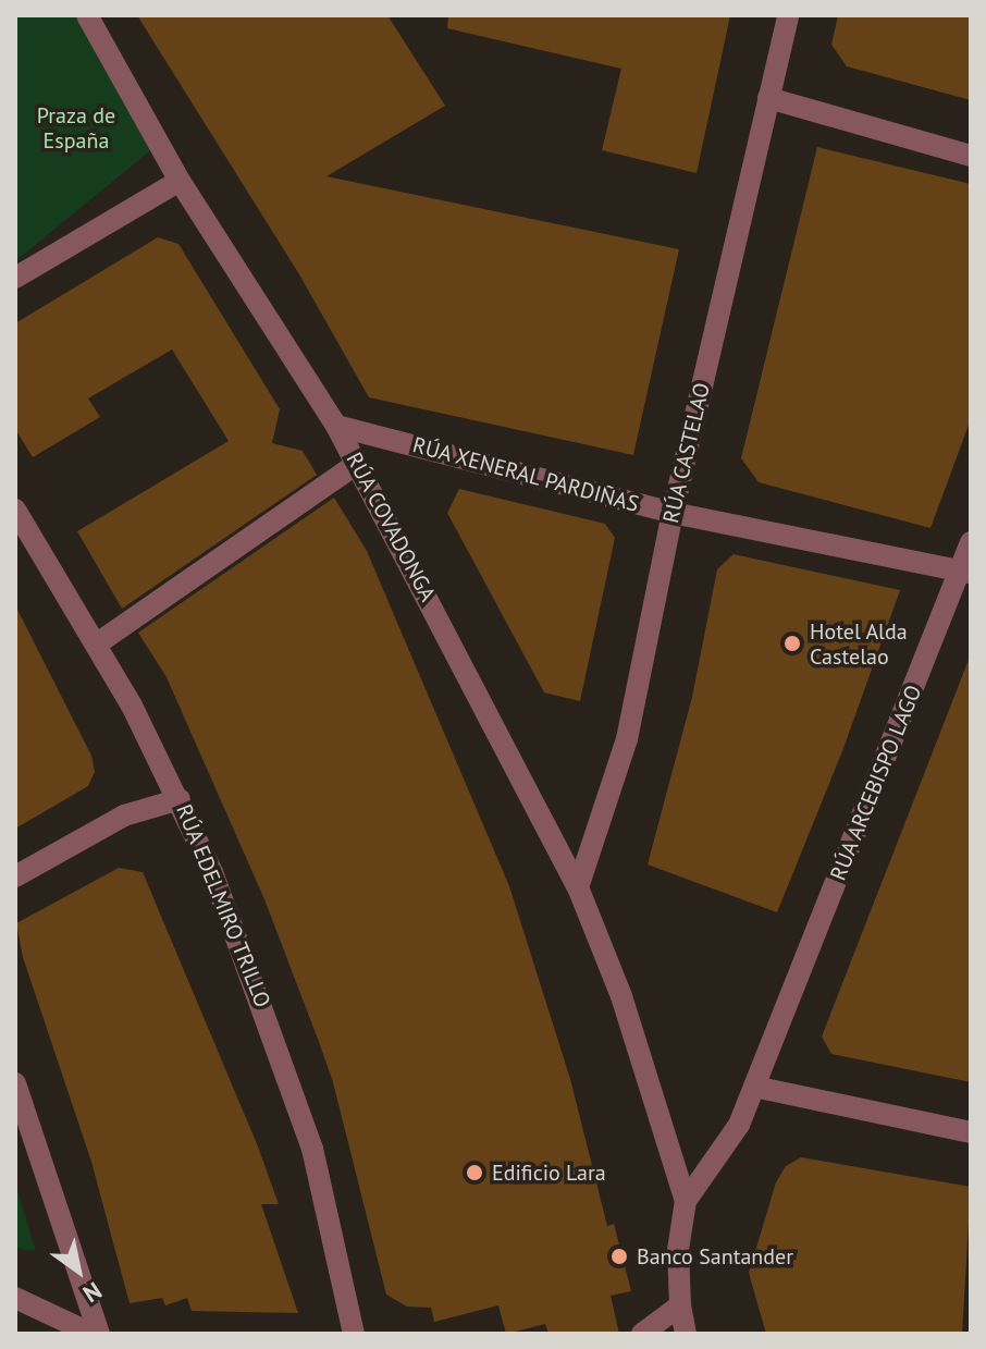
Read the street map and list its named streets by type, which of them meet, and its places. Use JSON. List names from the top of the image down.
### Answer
{
  "streets": {
    "street": [
      "RÚA CASTELAO",
      "RÚA XENERAL PARDIÑAS",
      "RÚA COVADONGA",
      "RÚA ARCEBISPO LAGO",
      "RÚA EDELMIRO TRILLO"
    ]
  },
  "crossings": [
    ["RÚA CASTELAO", "RÚA XENERAL PARDIÑAS"],
    ["RÚA CASTELAO", "RÚA COVADONGA"],
    ["RÚA XENERAL PARDIÑAS", "RÚA COVADONGA"],
    ["RÚA XENERAL PARDIÑAS", "RÚA ARCEBISPO LAGO"],
    ["RÚA COVADONGA", "RÚA ARCEBISPO LAGO"]
  ],
  "parks": ["Praza de España"],
  "places": ["Hotel Alda Castelao", "Edificio Lara", "Banco Santander"],
  "north": "bottom right"
}
